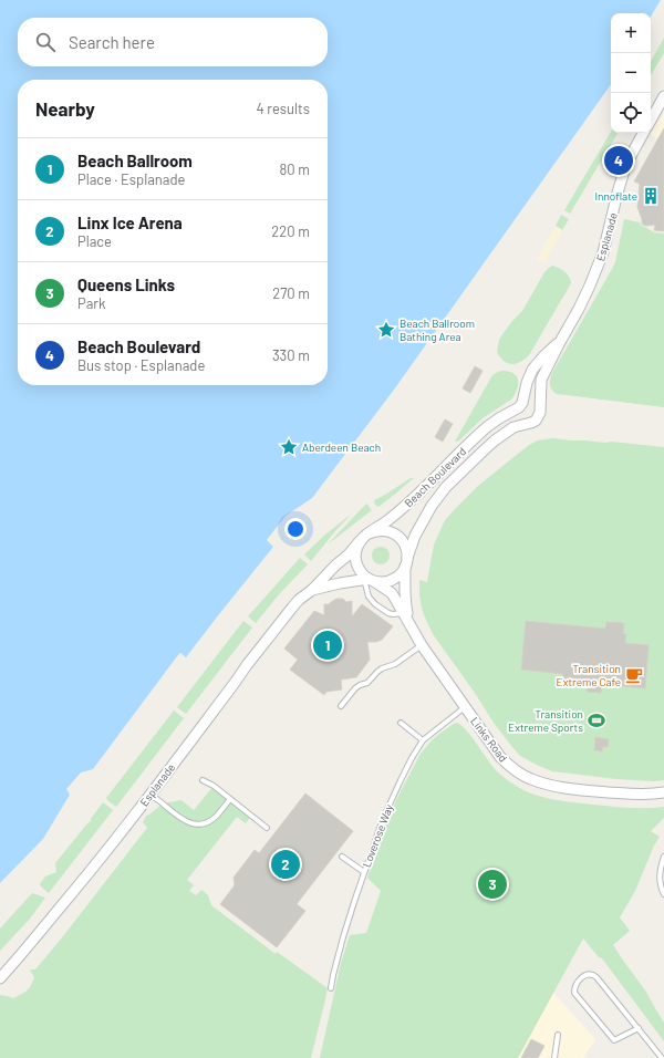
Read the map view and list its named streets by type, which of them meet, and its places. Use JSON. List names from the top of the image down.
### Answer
{
  "streets": {
    "street": ["Esplanade", "Beach Boulevard", "Links Road"],
    "lane": ["Loverose Way"]
  },
  "crossings": [
    ["Esplanade", "Beach Boulevard"],
    ["Esplanade", "Links Road"],
    ["Beach Boulevard", "Links Road"],
    ["Links Road", "Loverose Way"]
  ],
  "places": {
    "building": ["Innoflate"],
    "place": ["Beach Ballroom Bathing Area", "Aberdeen Beach"],
    "cafe": ["Transition Extreme Cafe"],
    "sports": ["Transition Extreme Sports"]
  },
  "page": {
    "map_buttons": ["+", "−"],
    "search": "Search here",
    "heading": ["Nearby", "4 results"],
    "list": [
      {
        "mark": "1",
        "name": "Beach Ballroom",
        "note": "Place · Esplanade",
        "value": "80 m"
      },
      {
        "mark": "2",
        "name": "Linx Ice Arena",
        "note": "Place",
        "value": "220 m"
      },
      {
        "mark": "3",
        "name": "Queens Links",
        "note": "Park",
        "value": "270 m"
      },
      {
        "mark": "4",
        "name": "Beach Boulevard",
        "note": "Bus stop · Esplanade",
        "value": "330 m"
      }
    ],
    "pins": [
      "4",
      "1",
      "2",
      "3"
    ]
  }
}
